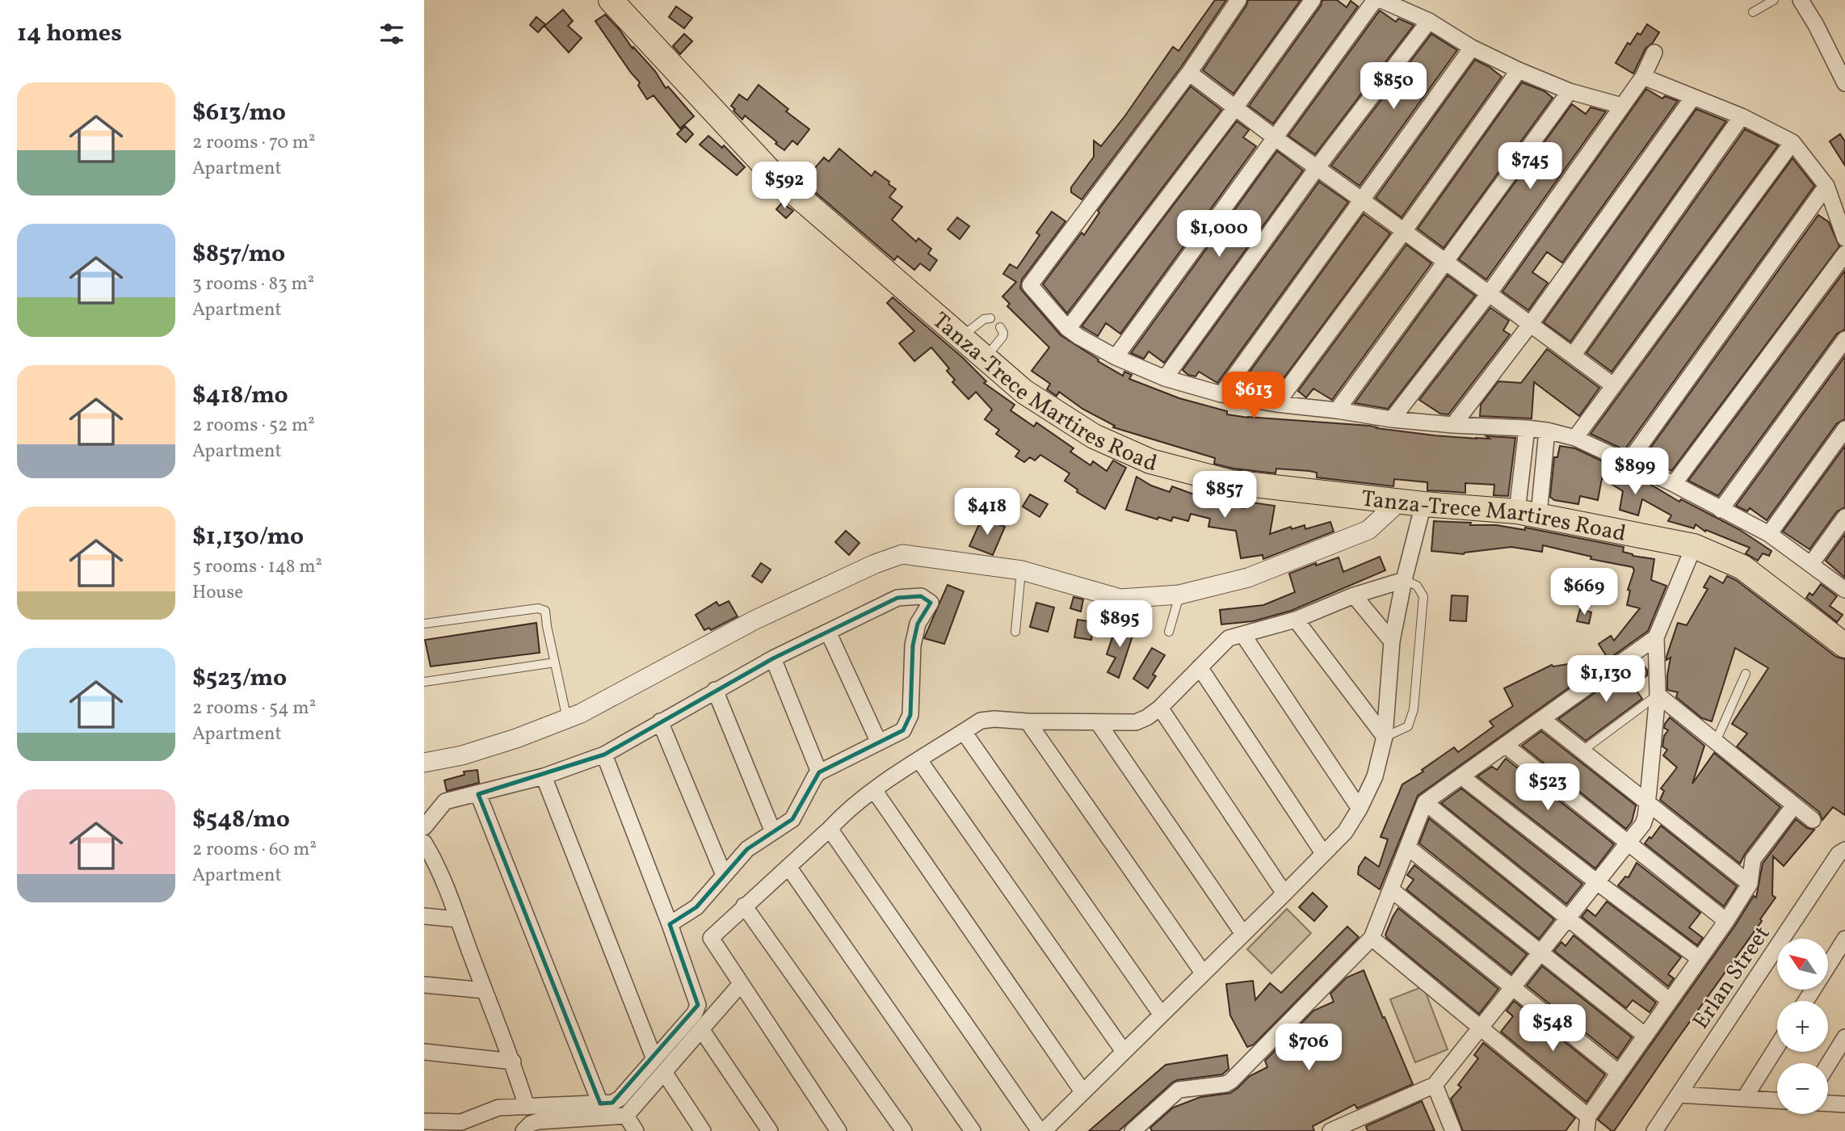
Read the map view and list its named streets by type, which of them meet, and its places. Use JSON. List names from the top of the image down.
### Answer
{
  "streets": {
    "main road": ["Tanza-Trece Martires Road"],
    "street": ["Erlan Street"]
  },
  "north": "top left",
  "page": {
    "heading": "14 homes",
    "price": [
      "$850",
      "$745",
      "$592",
      "$1,000",
      "$613",
      "$899",
      "$857",
      "$418",
      "$669",
      "$895",
      "$1,130",
      "$523",
      "$548",
      "$706"
    ],
    "list": [
      {
        "name": "$613/mo",
        "note": "2 rooms · 70 m² · Apartment"
      },
      {
        "name": "$857/mo",
        "note": "3 rooms · 83 m² · Apartment"
      },
      {
        "name": "$418/mo",
        "note": "2 rooms · 52 m² · Apartment"
      },
      {
        "name": "$1,130/mo",
        "note": "5 rooms · 148 m² · House"
      },
      {
        "name": "$523/mo",
        "note": "2 rooms · 54 m² · Apartment"
      },
      {
        "name": "$548/mo",
        "note": "2 rooms · 60 m² · Apartment"
      }
    ],
    "map_buttons": ["+", "−"]
  }
}
